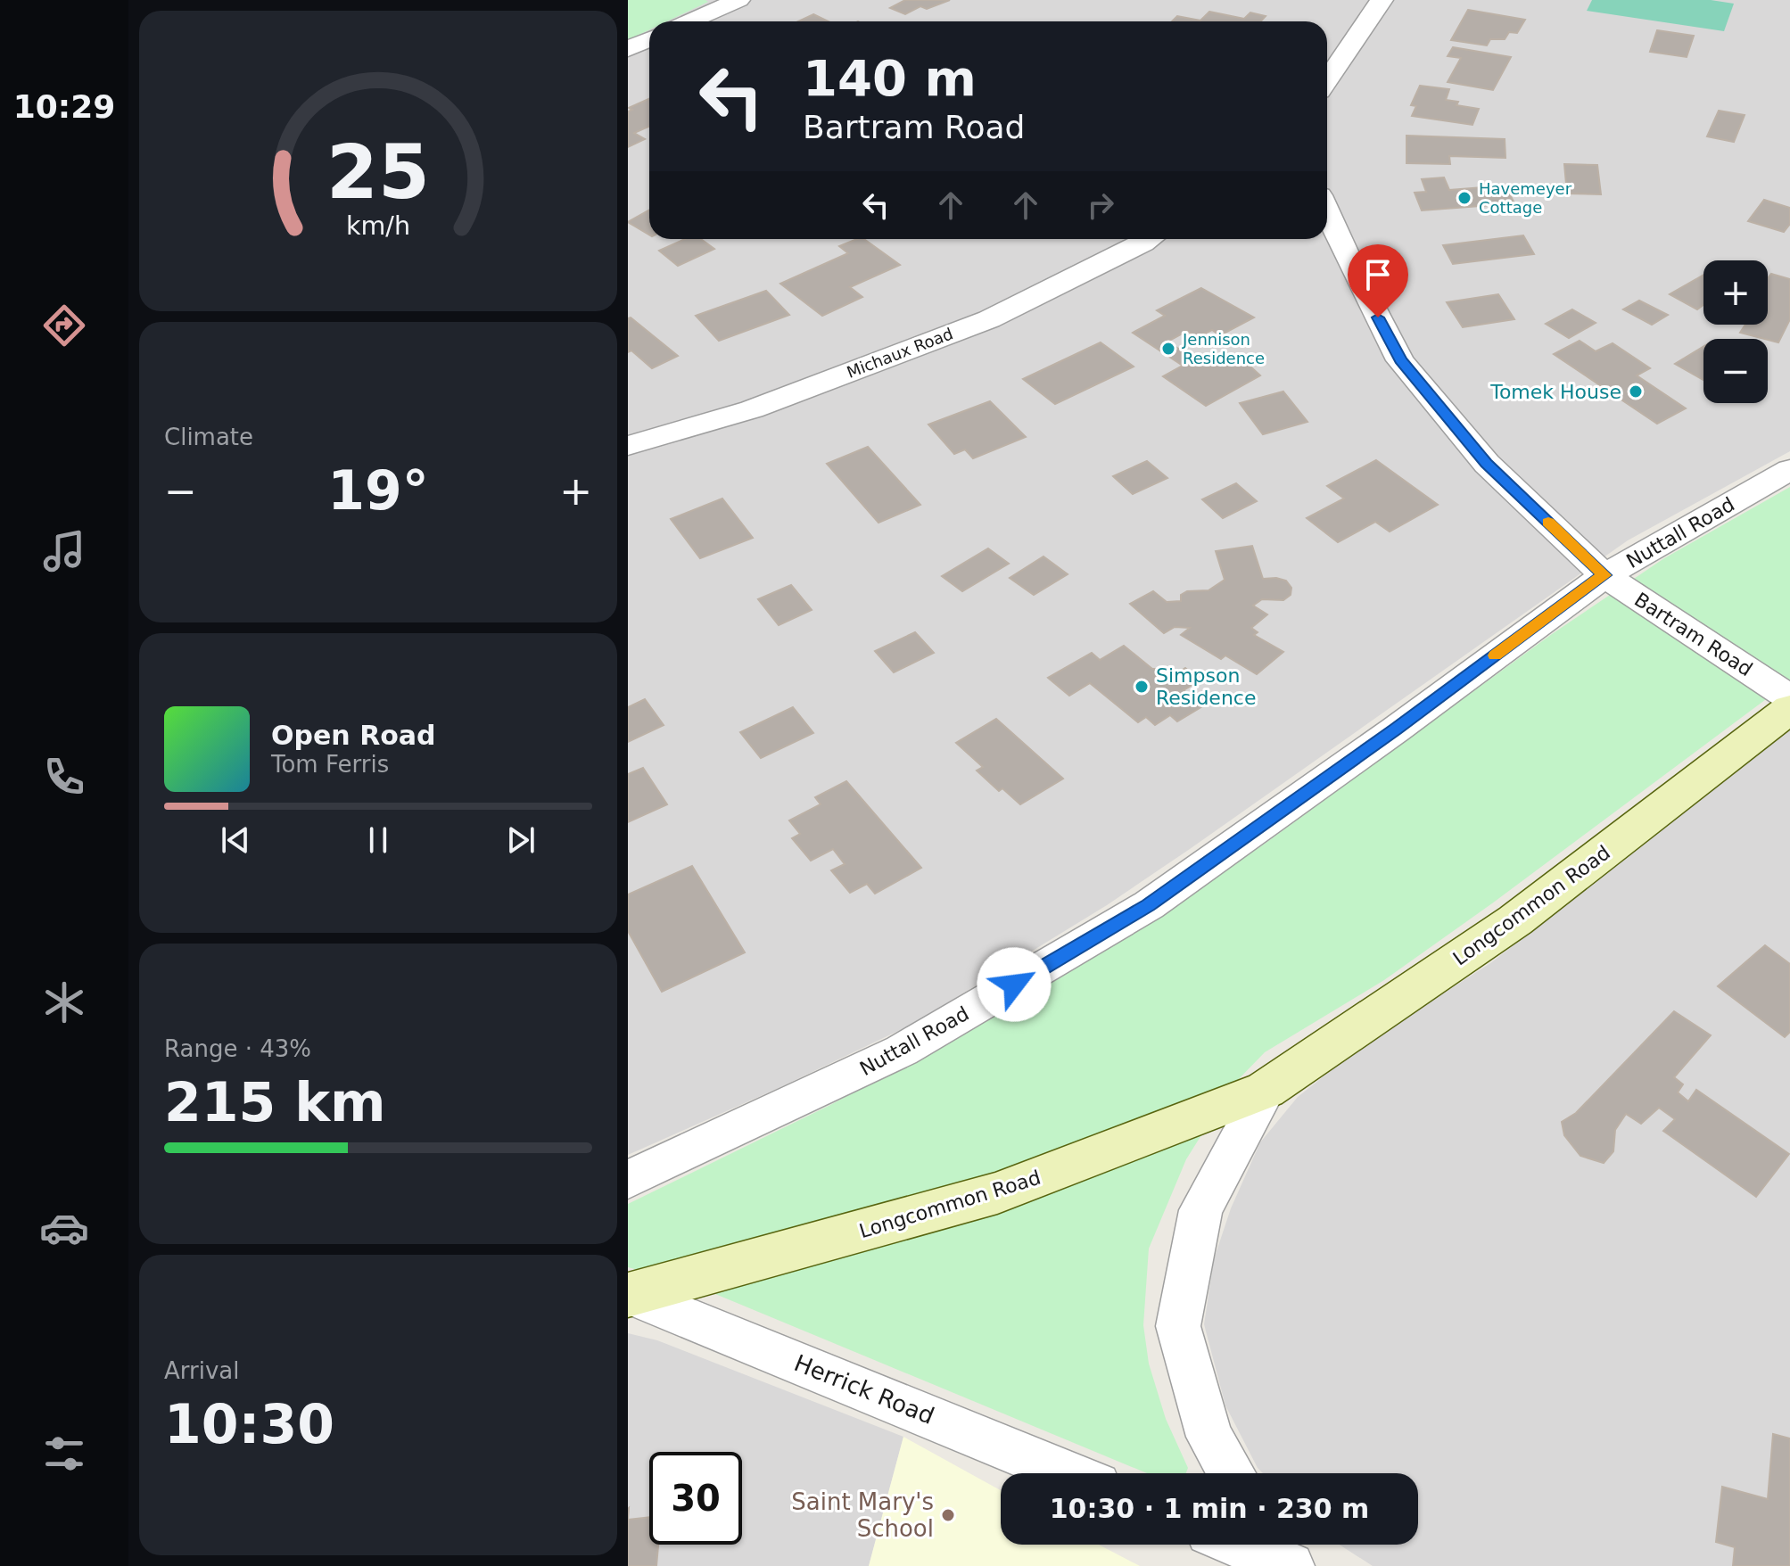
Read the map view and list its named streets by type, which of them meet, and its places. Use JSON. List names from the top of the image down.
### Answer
{
  "streets": {
    "street": [
      "Michaux Road",
      "Nuttall Road",
      "Bartram Road",
      "Longcommon Road",
      "Herrick Road"
    ]
  },
  "crossings": [
    ["Nuttall Road", "Bartram Road"],
    ["Longcommon Road", "Herrick Road"]
  ],
  "places": [
    "Havemeyer Cottage",
    "Jennison Residence",
    "Tomek House",
    "Simpson Residence",
    "Saint Mary's School"
  ],
  "page": {
    "tabs": "10:29",
    "turn": ["140 m", "Bartram Road"],
    "map_buttons": ["+", "−"],
    "tile": [
      "Climate",
      ["Range · 43%", "215 km"],
      ["Arrival", "10:30"]
    ],
    "heat": ["−", "19°", "+"],
    "song": ["Open Road", "Tom Ferris"],
    "limit": "30",
    "trip": "10:30 · 1 min · 230 m",
    "gauge": ["25", "km/h"]
  }
}
